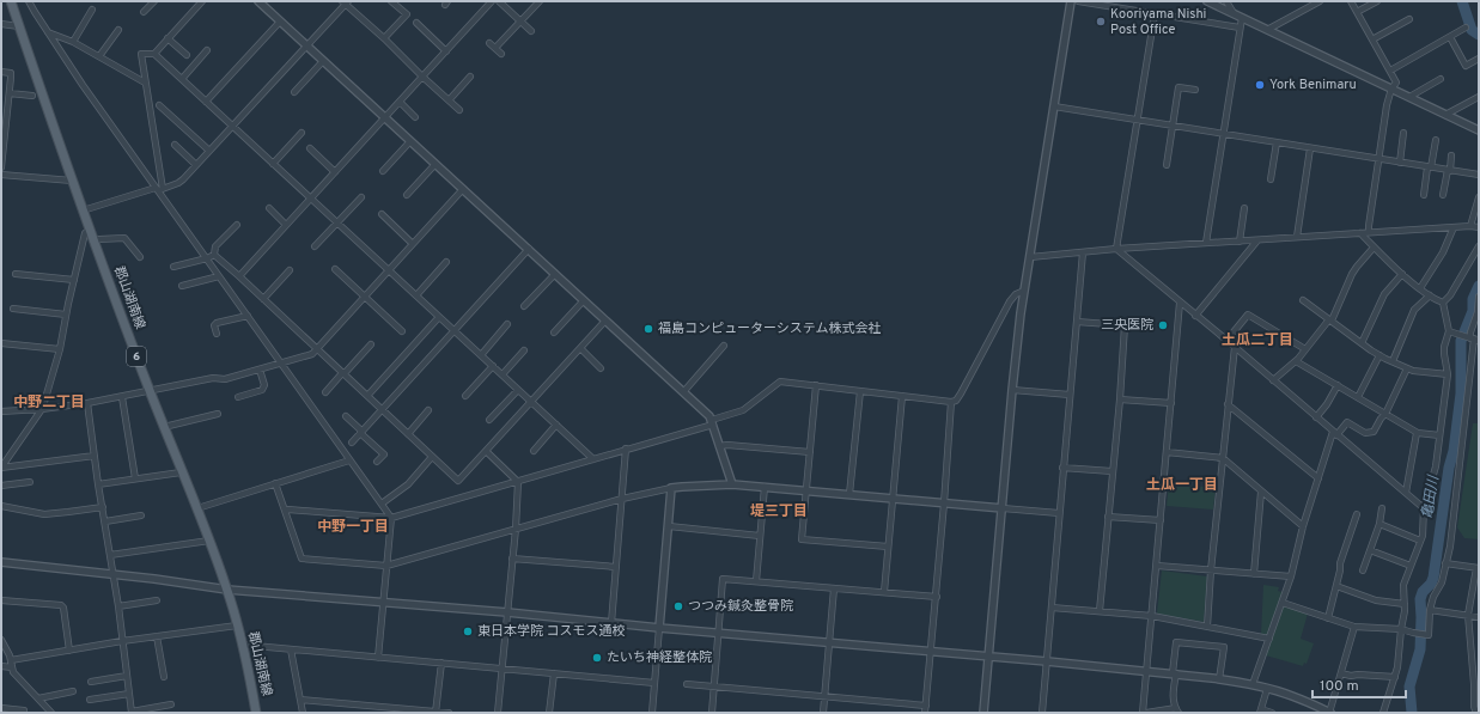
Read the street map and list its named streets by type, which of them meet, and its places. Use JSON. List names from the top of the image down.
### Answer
{
  "streets": {
    "main road": ["郡山湖南線", "6"]
  },
  "districts": [
    "土瓜二丁目",
    "中野二丁目",
    "土瓜一丁目",
    "堤三丁目",
    "中野一丁目"
  ],
  "water": ["亀田川"],
  "places": [
    "Kooriyama Nishi Post Office",
    "York Benimaru",
    "三央医院",
    "福島コンピューターシステム株式会社",
    "つつみ鍼灸整骨院",
    "東日本学院 コスモス通校",
    "たいち神経整体院"
  ],
  "scale_bar": "100 m"
}
